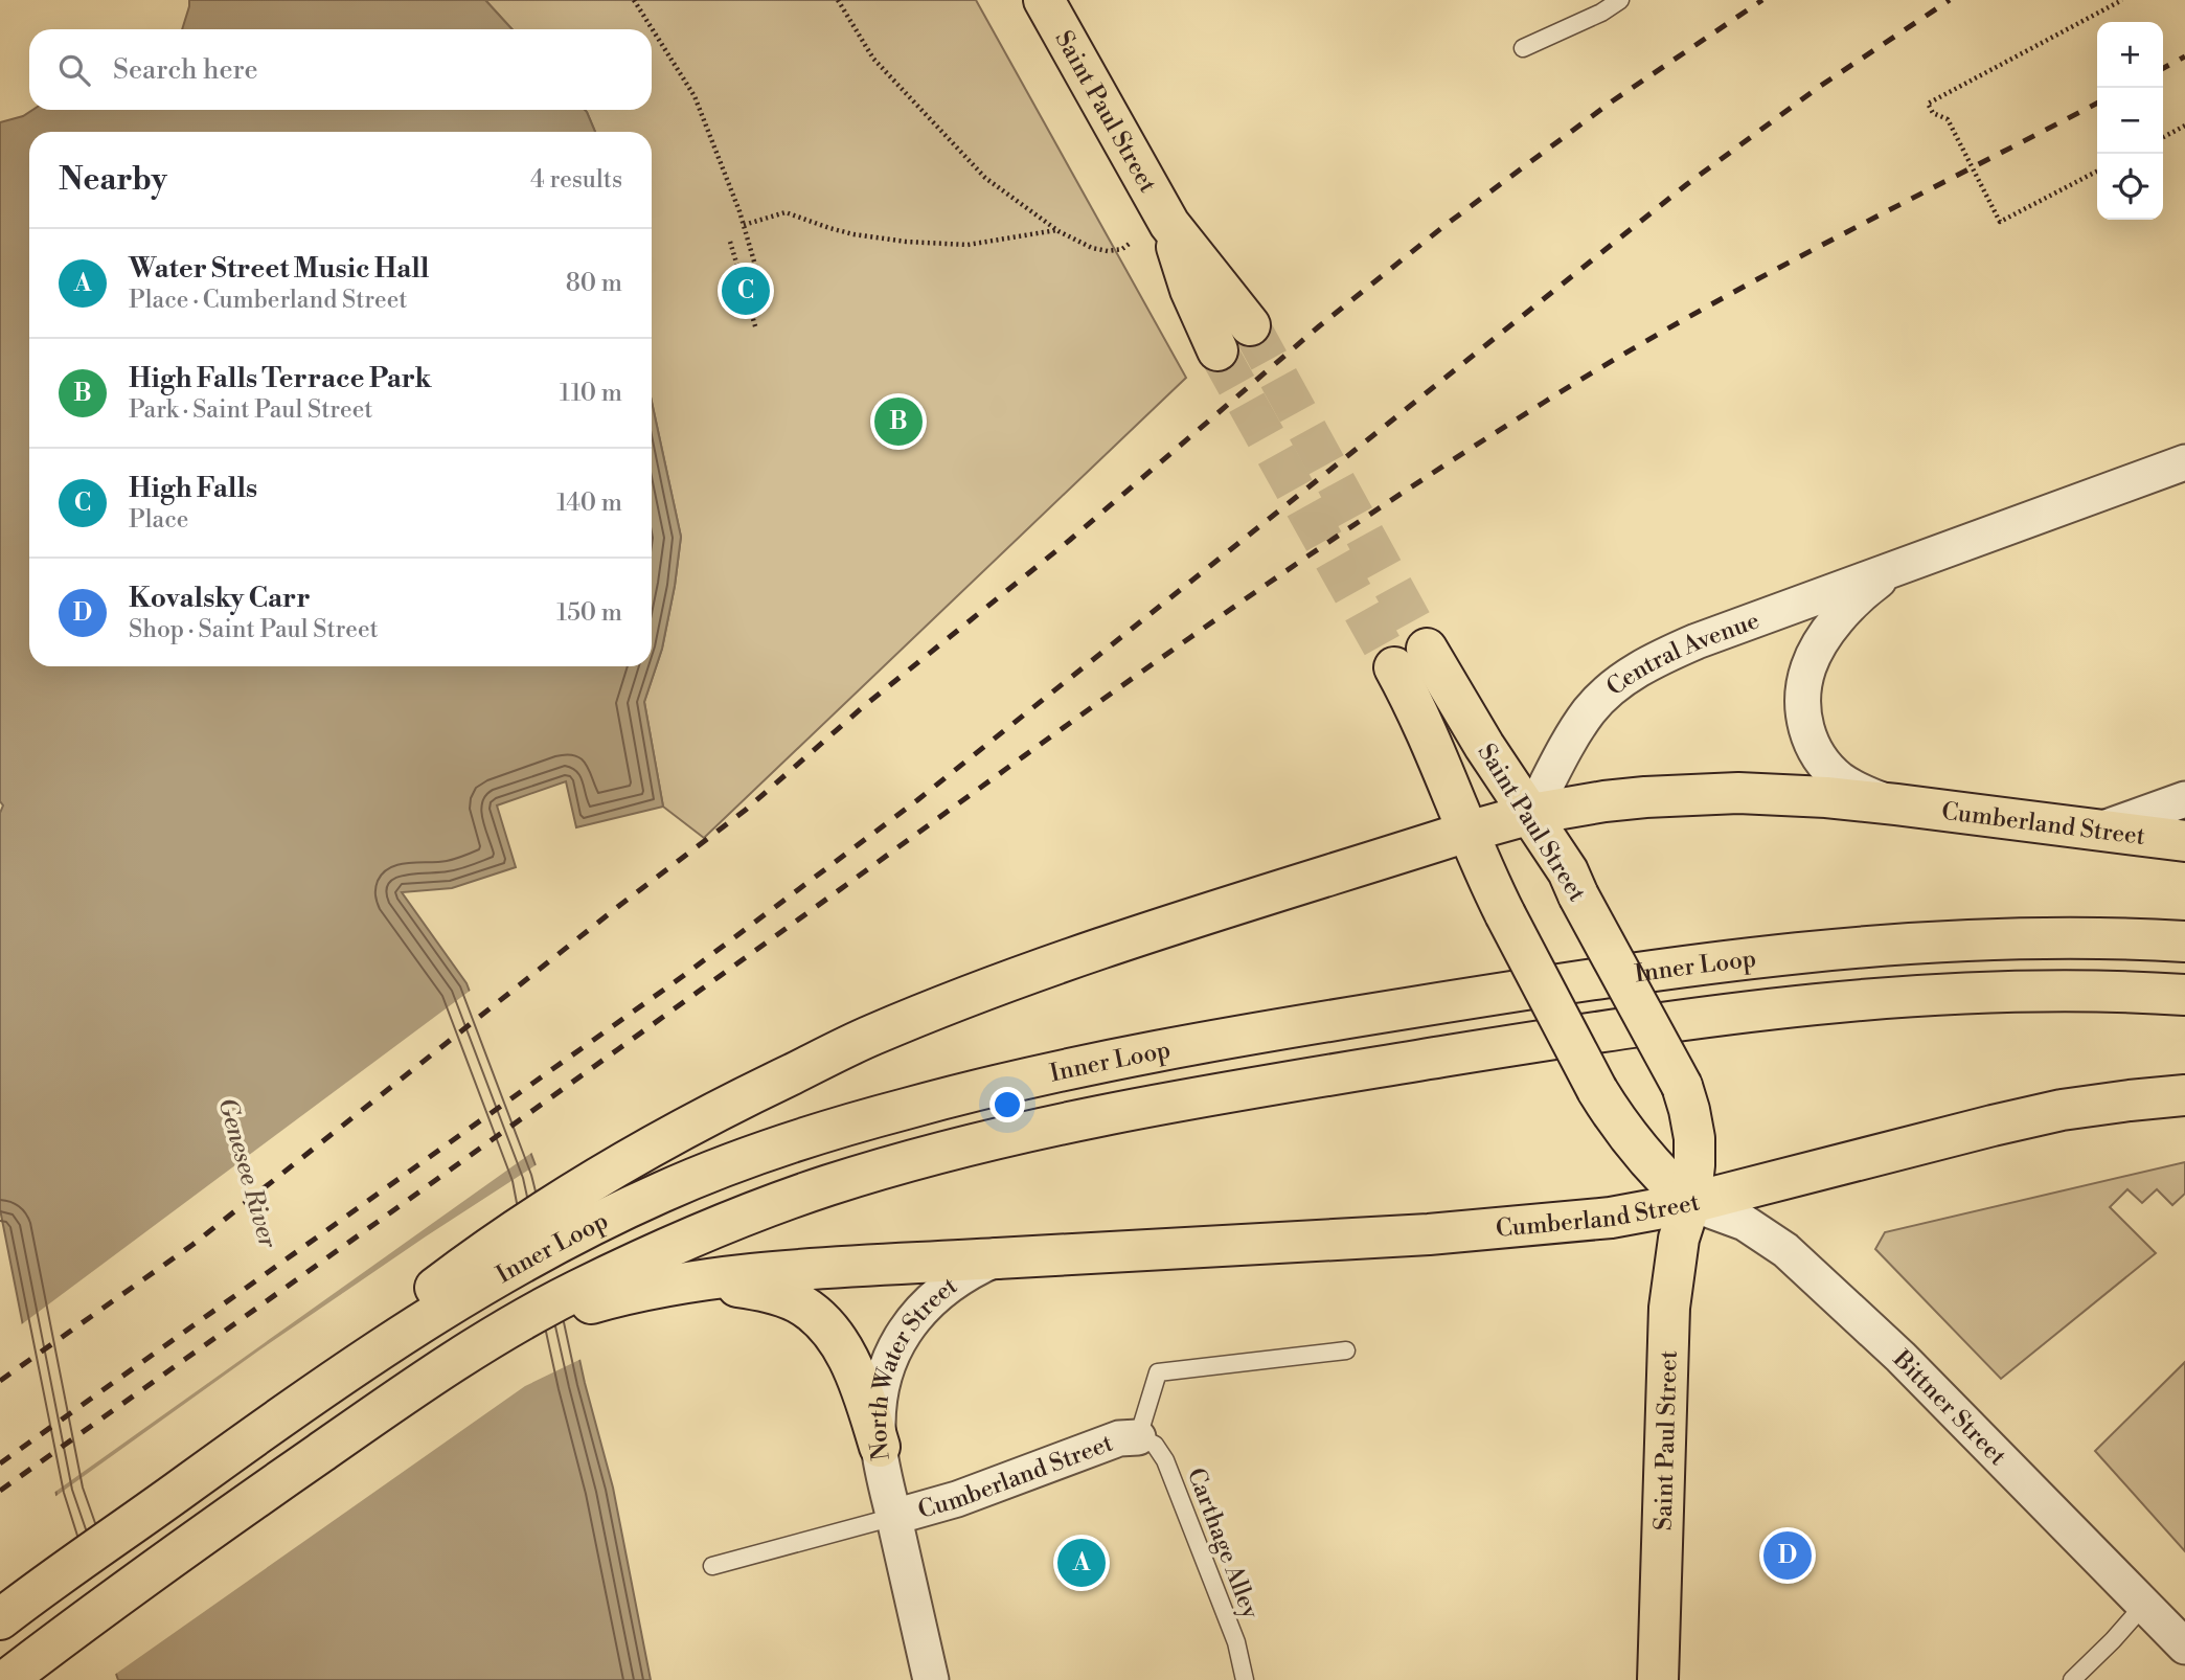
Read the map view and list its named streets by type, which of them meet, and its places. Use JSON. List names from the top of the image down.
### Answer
{
  "streets": {
    "main road": ["Saint Paul Street", "Cumberland Street", "Inner Loop"],
    "street": ["Central Avenue", "North Water Street", "Bittner Street"],
    "lane": ["Carthage Alley"]
  },
  "crossings": [
    ["Saint Paul Street", "Central Avenue"],
    ["Saint Paul Street", "Cumberland Street"],
    ["Saint Paul Street", "Bittner Street"],
    ["Central Avenue", "Cumberland Street"],
    ["Cumberland Street", "Inner Loop"],
    ["Cumberland Street", "North Water Street"],
    ["Cumberland Street", "Bittner Street"],
    ["Cumberland Street", "Carthage Alley"]
  ],
  "water": ["Genesee River"],
  "page": {
    "map_buttons": ["+", "−"],
    "search": "Search here",
    "heading": ["Nearby", "4 results"],
    "list": [
      {
        "mark": "A",
        "name": "Water Street Music Hall",
        "note": "Place · Cumberland Street",
        "value": "80 m"
      },
      {
        "mark": "B",
        "name": "High Falls Terrace Park",
        "note": "Park · Saint Paul Street",
        "value": "110 m"
      },
      {
        "mark": "C",
        "name": "High Falls",
        "note": "Place",
        "value": "140 m"
      },
      {
        "mark": "D",
        "name": "Kovalsky Carr",
        "note": "Shop · Saint Paul Street",
        "value": "150 m"
      }
    ],
    "pins": [
      "C",
      "B",
      "D",
      "A"
    ]
  }
}
